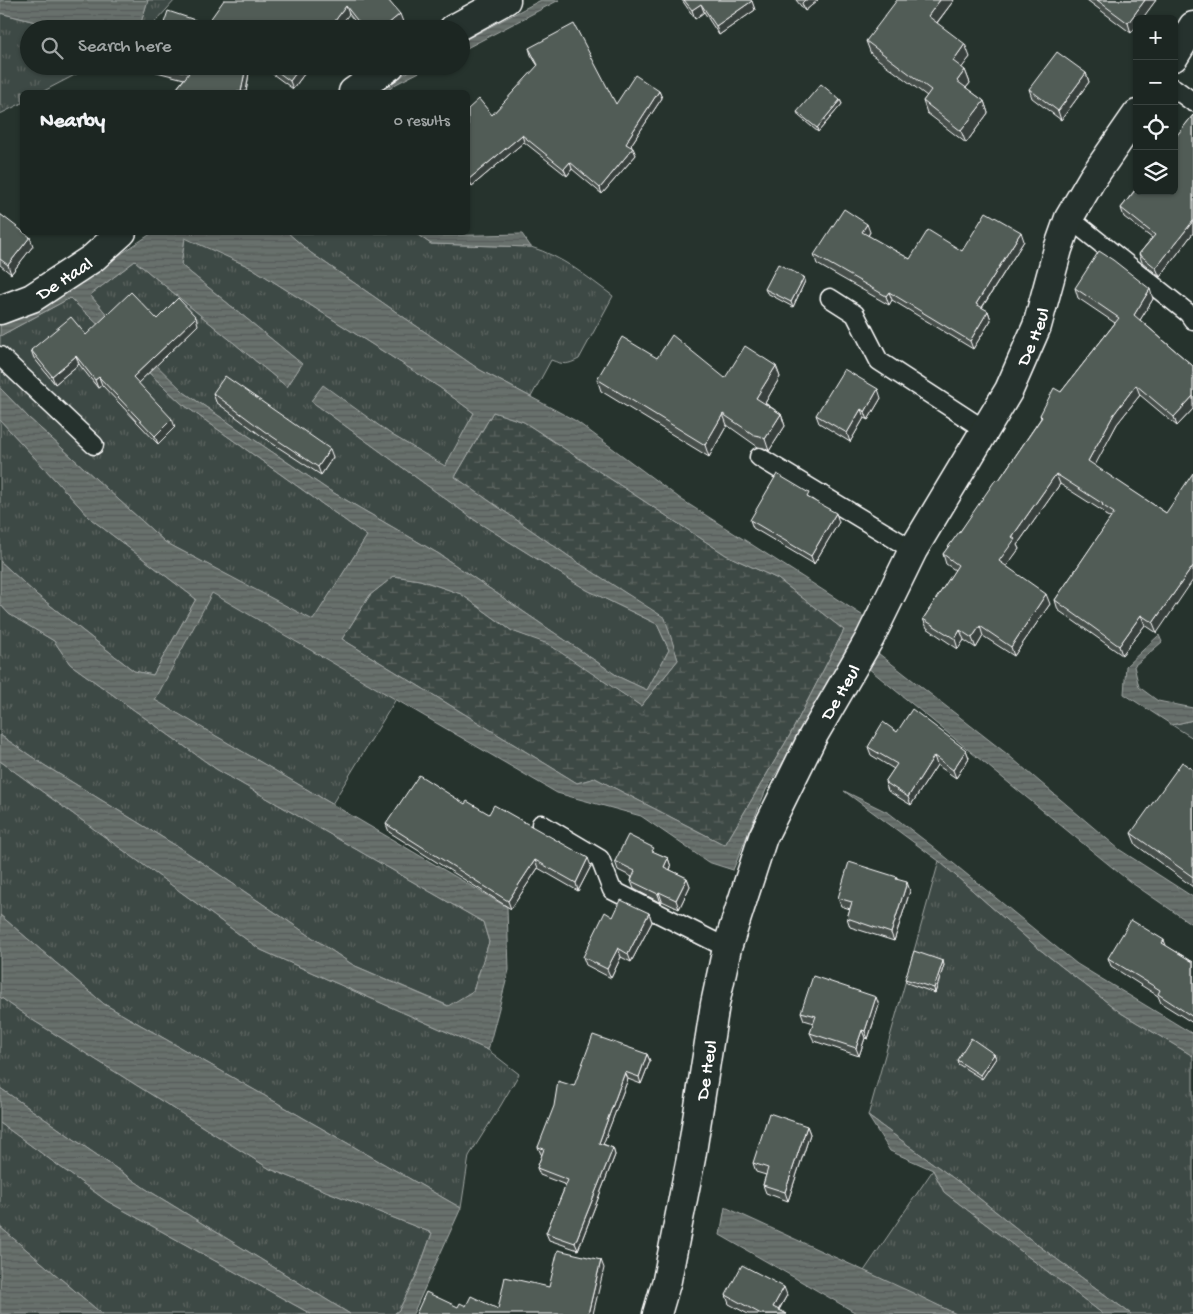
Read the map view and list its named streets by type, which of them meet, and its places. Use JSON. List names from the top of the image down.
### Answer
{
  "streets": {
    "street": ["De Haal", "De Heul"]
  },
  "page": {
    "map_buttons": ["+", "−"],
    "search": "Search here",
    "heading": ["Nearby", "0 results"]
  }
}
